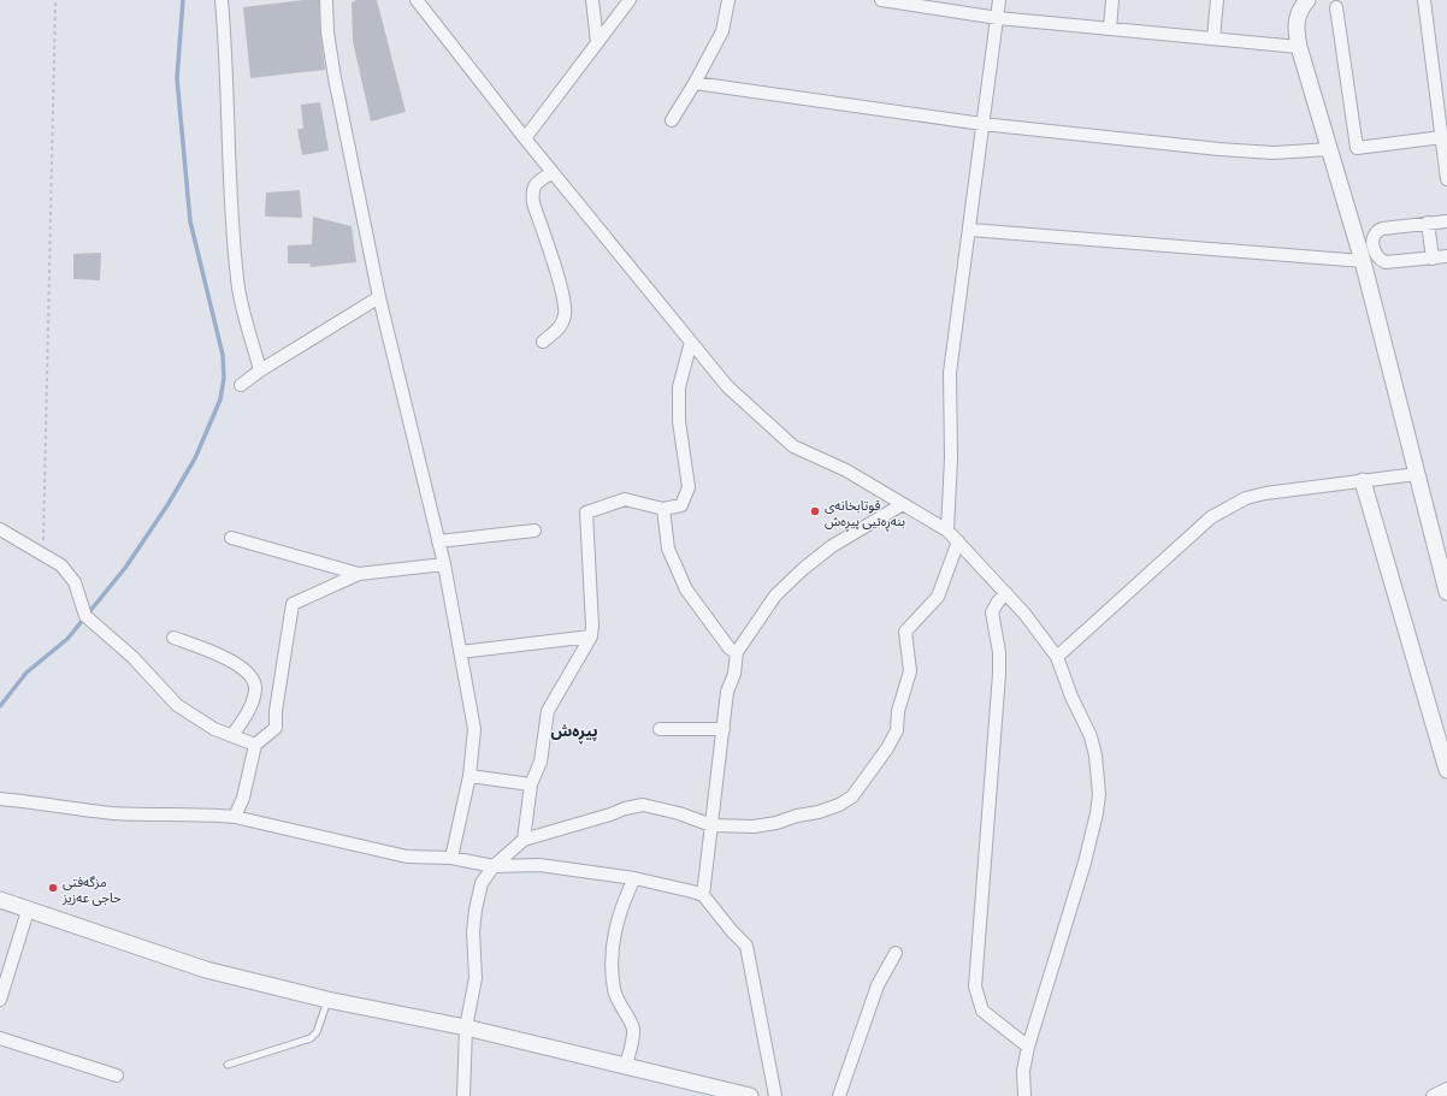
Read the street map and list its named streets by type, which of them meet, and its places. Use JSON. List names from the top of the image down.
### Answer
{
  "districts": ["پیڕەش"],
  "places": ["قوتابخانەی بنەڕەتیی پیڕەش", "مزگەفتی حاجی عەزیز"]
}
